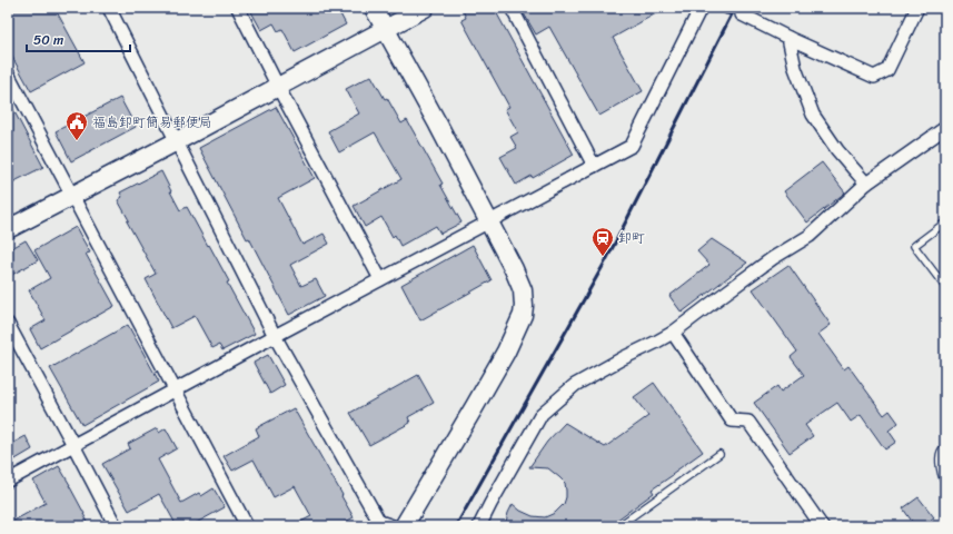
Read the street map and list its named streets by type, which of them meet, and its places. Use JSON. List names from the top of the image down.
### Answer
{
  "places": {
    "public building": ["福島卸町簡易郵便局"],
    "station": ["卸町"]
  },
  "scale_bar": "50 m"
}
